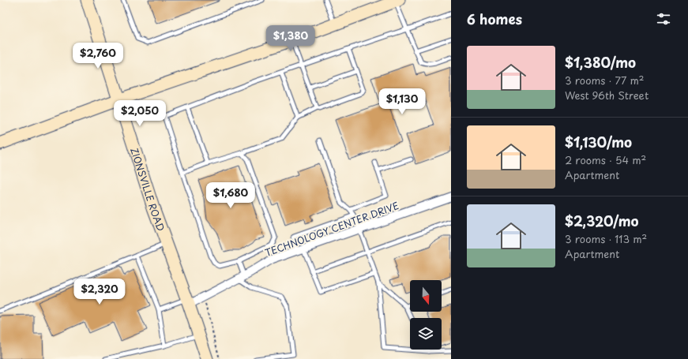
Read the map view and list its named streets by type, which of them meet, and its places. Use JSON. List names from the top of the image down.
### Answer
{
  "streets": {
    "main road": ["ZIONSVILLE ROAD"],
    "street": ["TECHNOLOGY CENTER DRIVE"]
  },
  "crossings": [
    ["ZIONSVILLE ROAD", "TECHNOLOGY CENTER DRIVE"]
  ],
  "north": "bottom",
  "page": {
    "heading": "6 homes",
    "price": [
      "$1,380",
      "$2,760",
      "$1,130",
      "$2,050",
      "$1,680",
      "$2,320"
    ],
    "list": [
      {
        "name": "$1,380/mo",
        "note": "3 rooms · 77 m² · West 96th Street"
      },
      {
        "name": "$1,130/mo",
        "note": "2 rooms · 54 m² · Apartment"
      },
      {
        "name": "$2,320/mo",
        "note": "3 rooms · 113 m² · Apartment"
      }
    ]
  }
}
